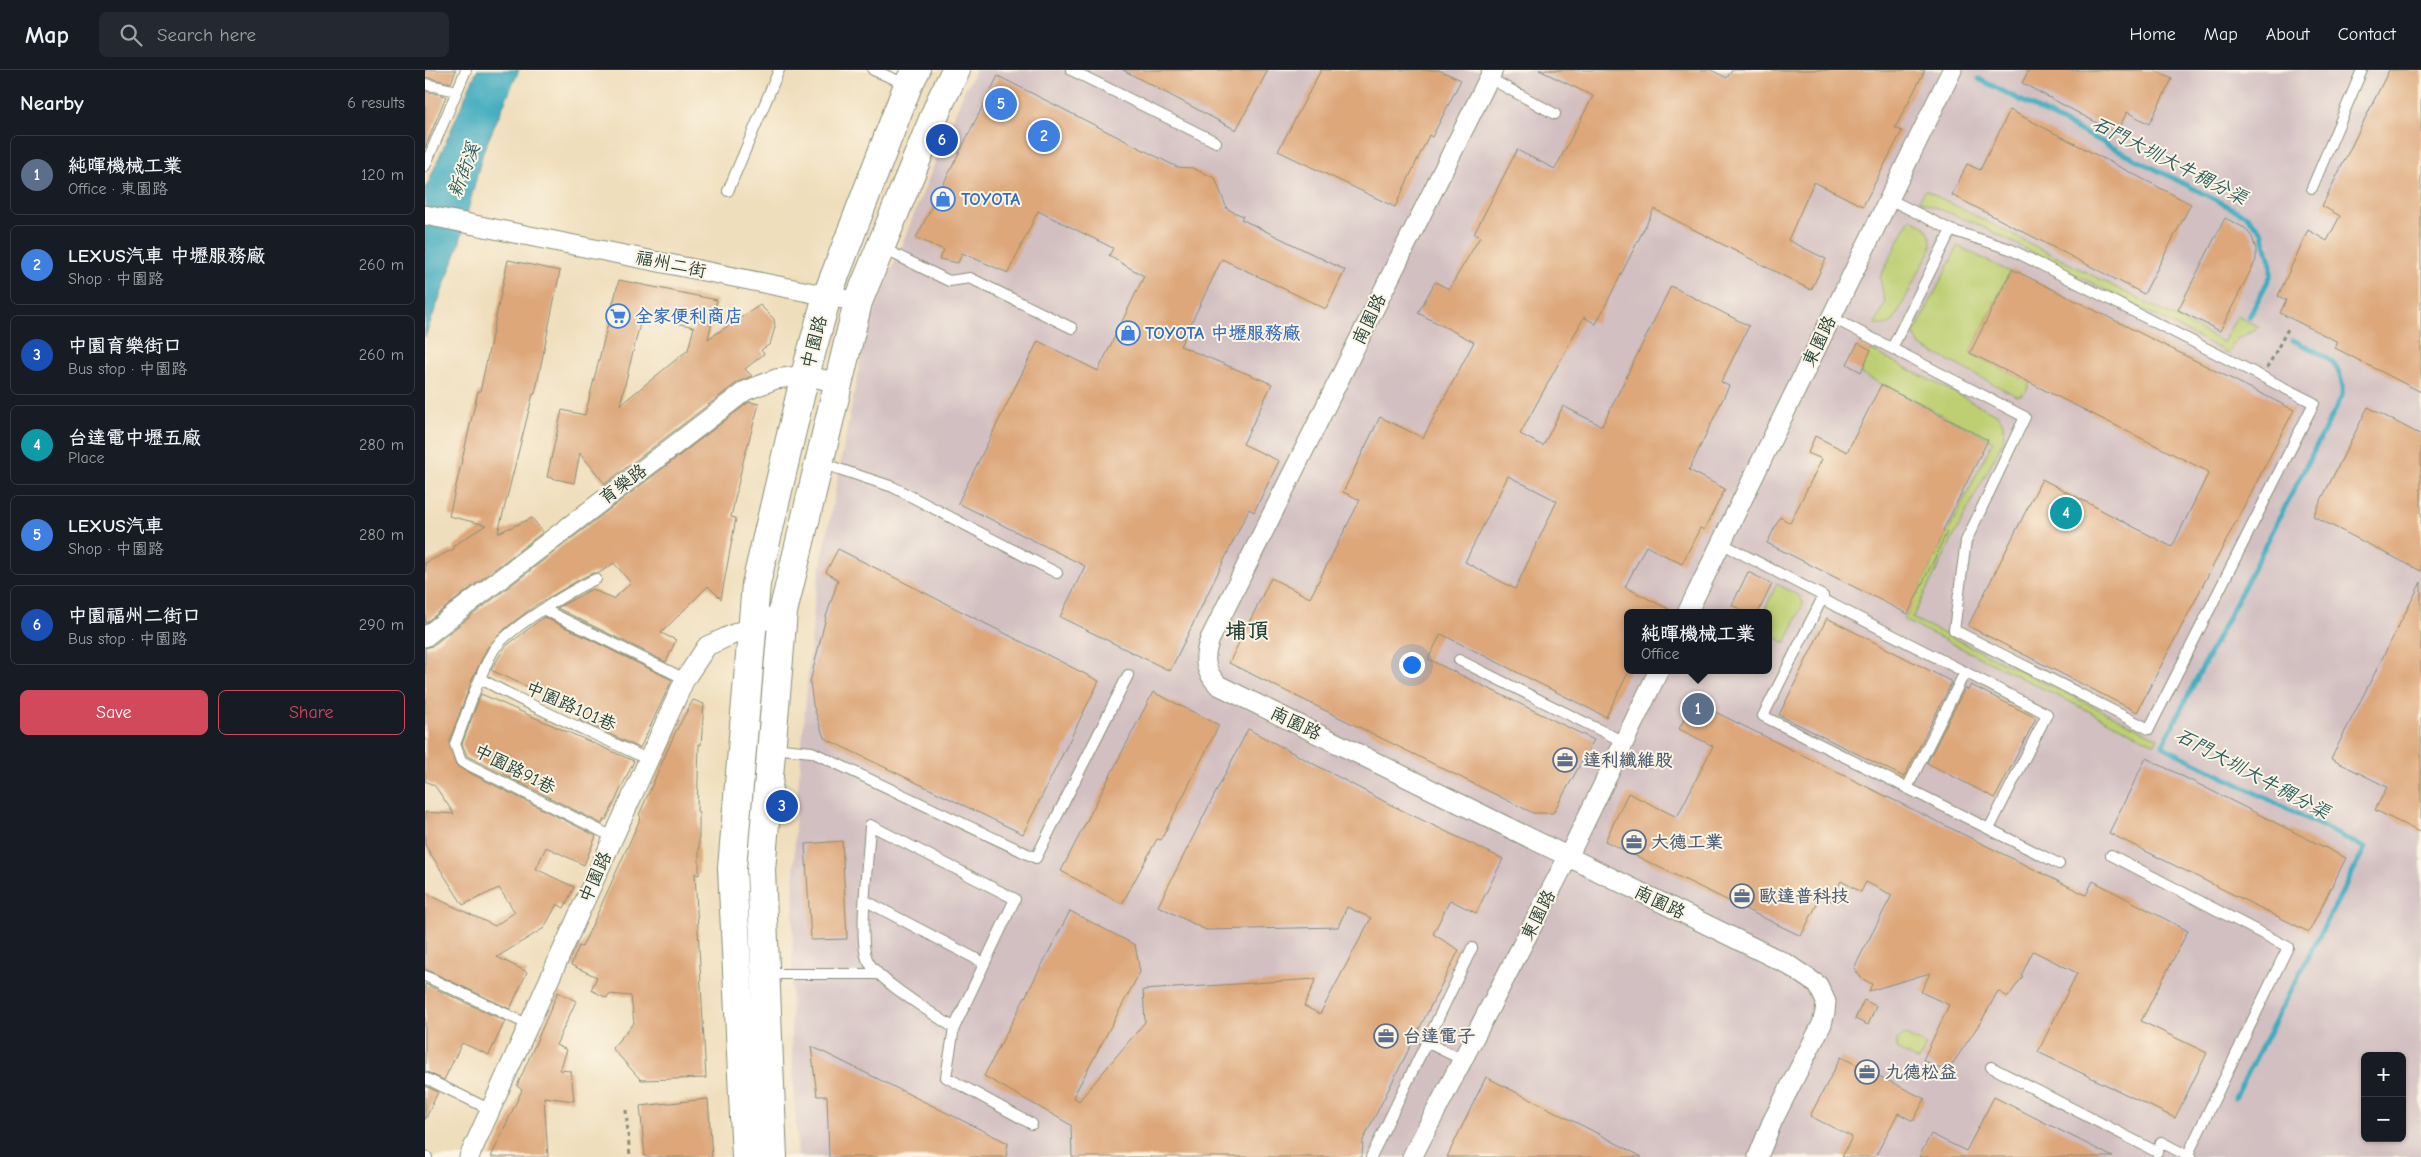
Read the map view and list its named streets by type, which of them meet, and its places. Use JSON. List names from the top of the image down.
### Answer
{
  "streets": {
    "main road": ["中園路"],
    "street": [
      "福州二街",
      "南園路",
      "東園路",
      "育樂路"
    ],
    "lane": ["中園路101巷", "中園路91巷"]
  },
  "crossings": [
    ["福州二街", "中園路"],
    ["南園路", "東園路"],
    ["中園路", "育樂路"],
    ["中園路", "中園路101巷"],
    ["中園路", "中園路91巷"],
    ["中園路101巷", "中園路91巷"]
  ],
  "districts": ["埔頂"],
  "water": ["石門大圳大牛稠分渠", "新街溪"],
  "places": {
    "shop": ["TOYOTA", "TOYOTA 中壢服務廠"],
    "supermarket": ["全家便利商店"],
    "office": [
      "達利纖維股",
      "大德工業",
      "歐達普科技",
      "台達電子",
      "九德松益"
    ]
  },
  "page": {
    "header": "Map",
    "search": "Search here",
    "nav": [
      "Home",
      "Map",
      "About",
      "Contact"
    ],
    "heading": ["Nearby", "6 results"],
    "pins": [
      "5",
      "2",
      "6",
      "4",
      "1",
      "3"
    ],
    "list": [
      {
        "mark": "1",
        "name": "純暉機械工業",
        "note": "Office · 東園路",
        "value": "120 m"
      },
      {
        "mark": "2",
        "name": "LEXUS汽車 中壢服務廠",
        "note": "Shop · 中園路",
        "value": "260 m"
      },
      {
        "mark": "3",
        "name": "中園育樂街口",
        "note": "Bus stop · 中園路",
        "value": "260 m"
      },
      {
        "mark": "4",
        "name": "台達電中壢五廠",
        "note": "Place",
        "value": "280 m"
      },
      {
        "mark": "5",
        "name": "LEXUS汽車",
        "note": "Shop · 中園路",
        "value": "280 m"
      },
      {
        "mark": "6",
        "name": "中園福州二街口",
        "note": "Bus stop · 中園路",
        "value": "290 m"
      }
    ],
    "popup": ["純暉機械工業", "Office"],
    "buttons": ["Save", "Share"],
    "map_buttons": ["+", "−"]
  }
}
